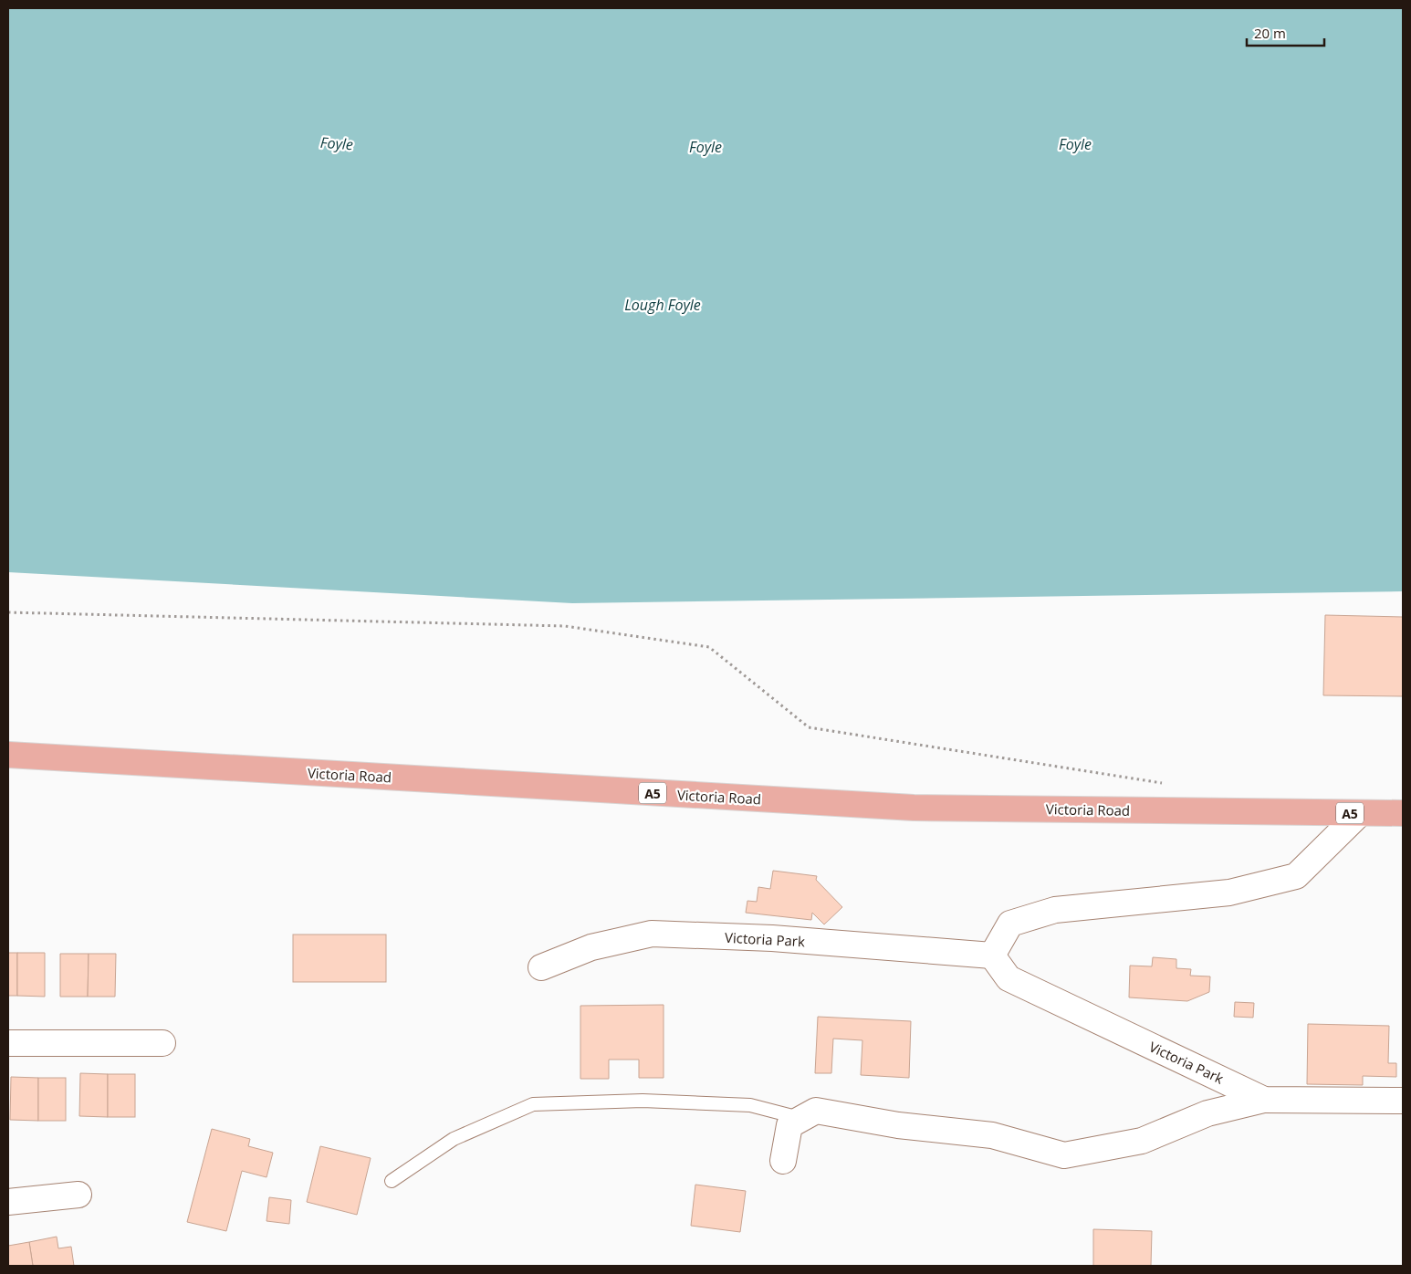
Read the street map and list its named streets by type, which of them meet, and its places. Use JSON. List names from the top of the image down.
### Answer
{
  "streets": {
    "highway": ["Victoria Road", "A5"],
    "street": ["Victoria Park"]
  },
  "water": ["Foyle", "Lough Foyle"],
  "scale_bar": "20 m"
}
